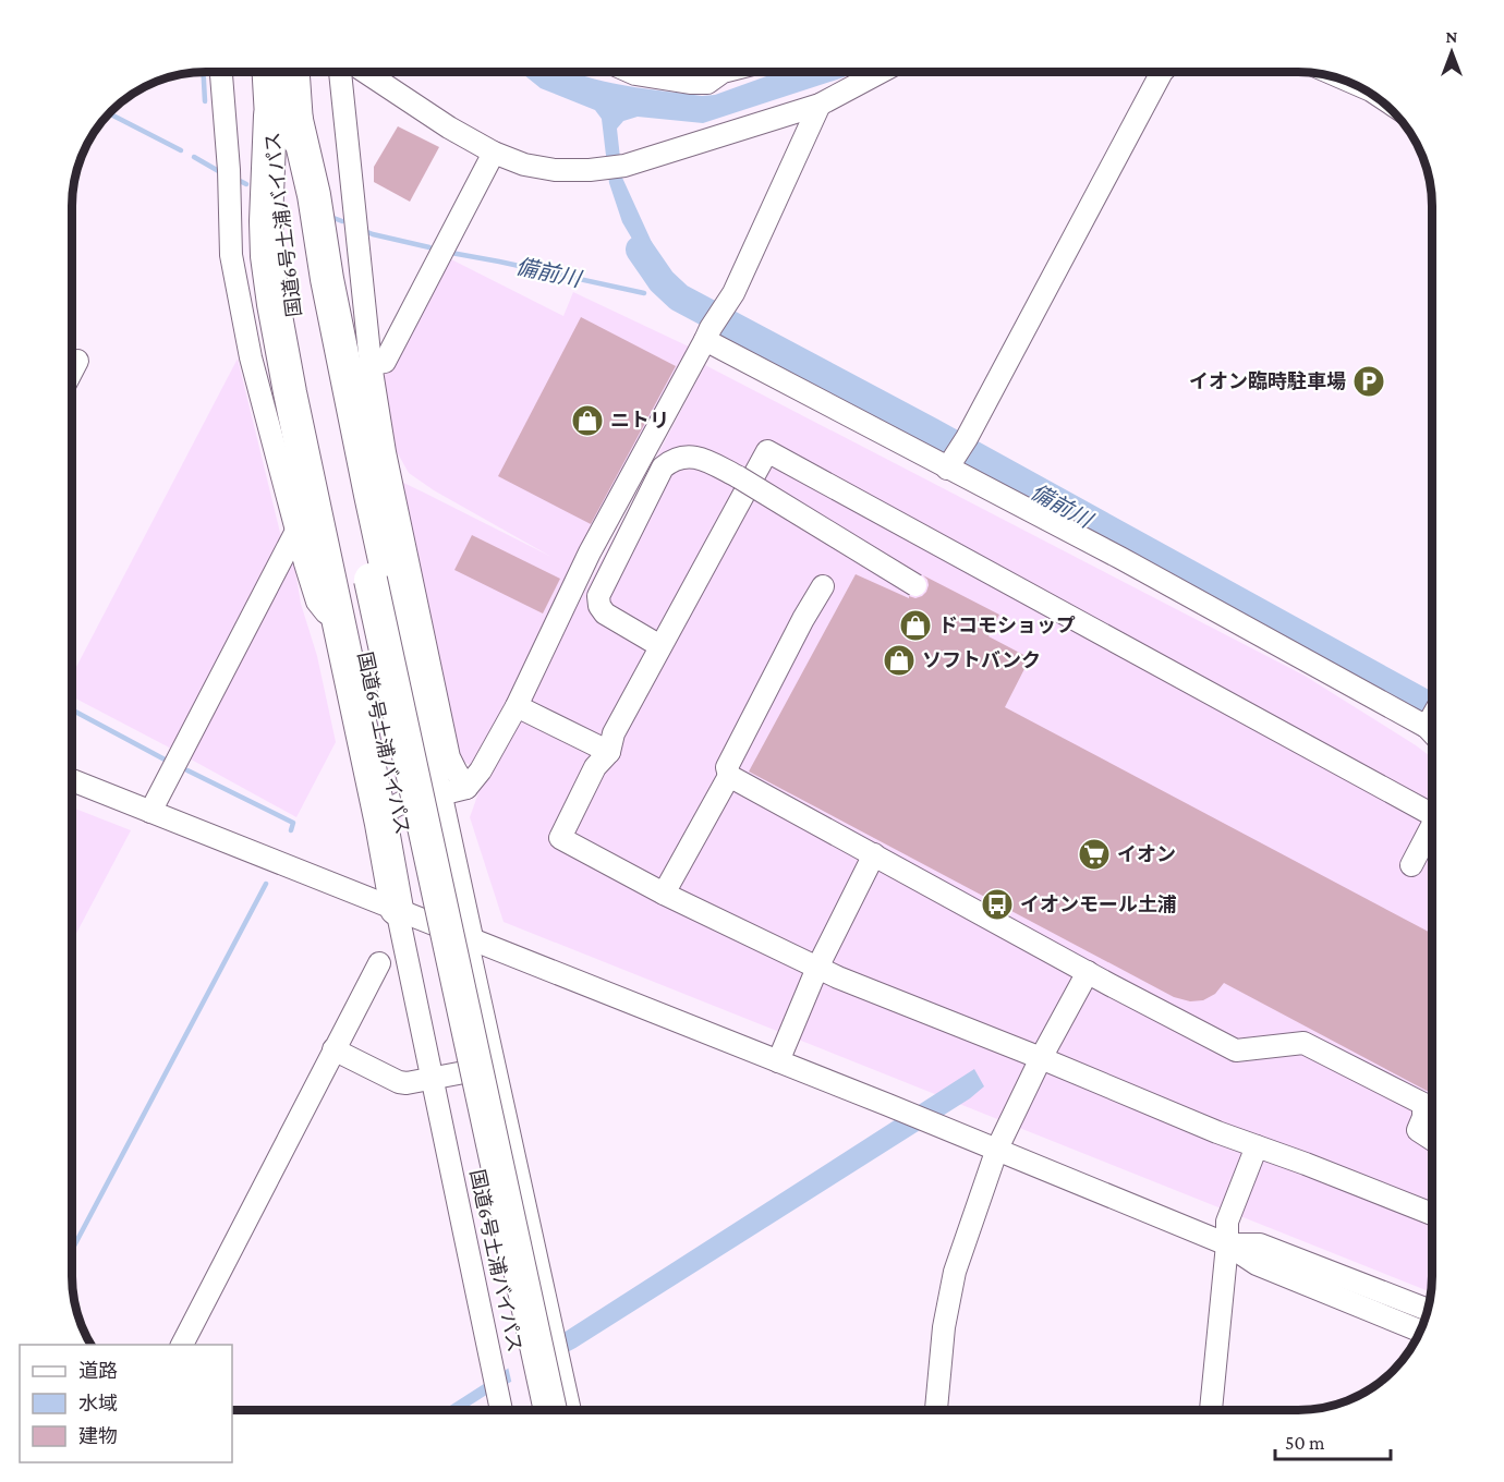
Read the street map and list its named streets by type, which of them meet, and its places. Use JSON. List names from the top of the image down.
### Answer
{
  "streets": {
    "highway": ["国道6号土浦バイパス"]
  },
  "water": ["備前川"],
  "places": {
    "parking": ["イオン臨時駐車場"],
    "shop": ["ニトリ", "ドコモショップ", "ソフトバンク"],
    "supermarket": ["イオン"],
    "bus stop": ["イオンモール土浦"]
  },
  "legend": ["道路", "水域", "建物"],
  "scale_bar": "50 m",
  "north": "top"
}
